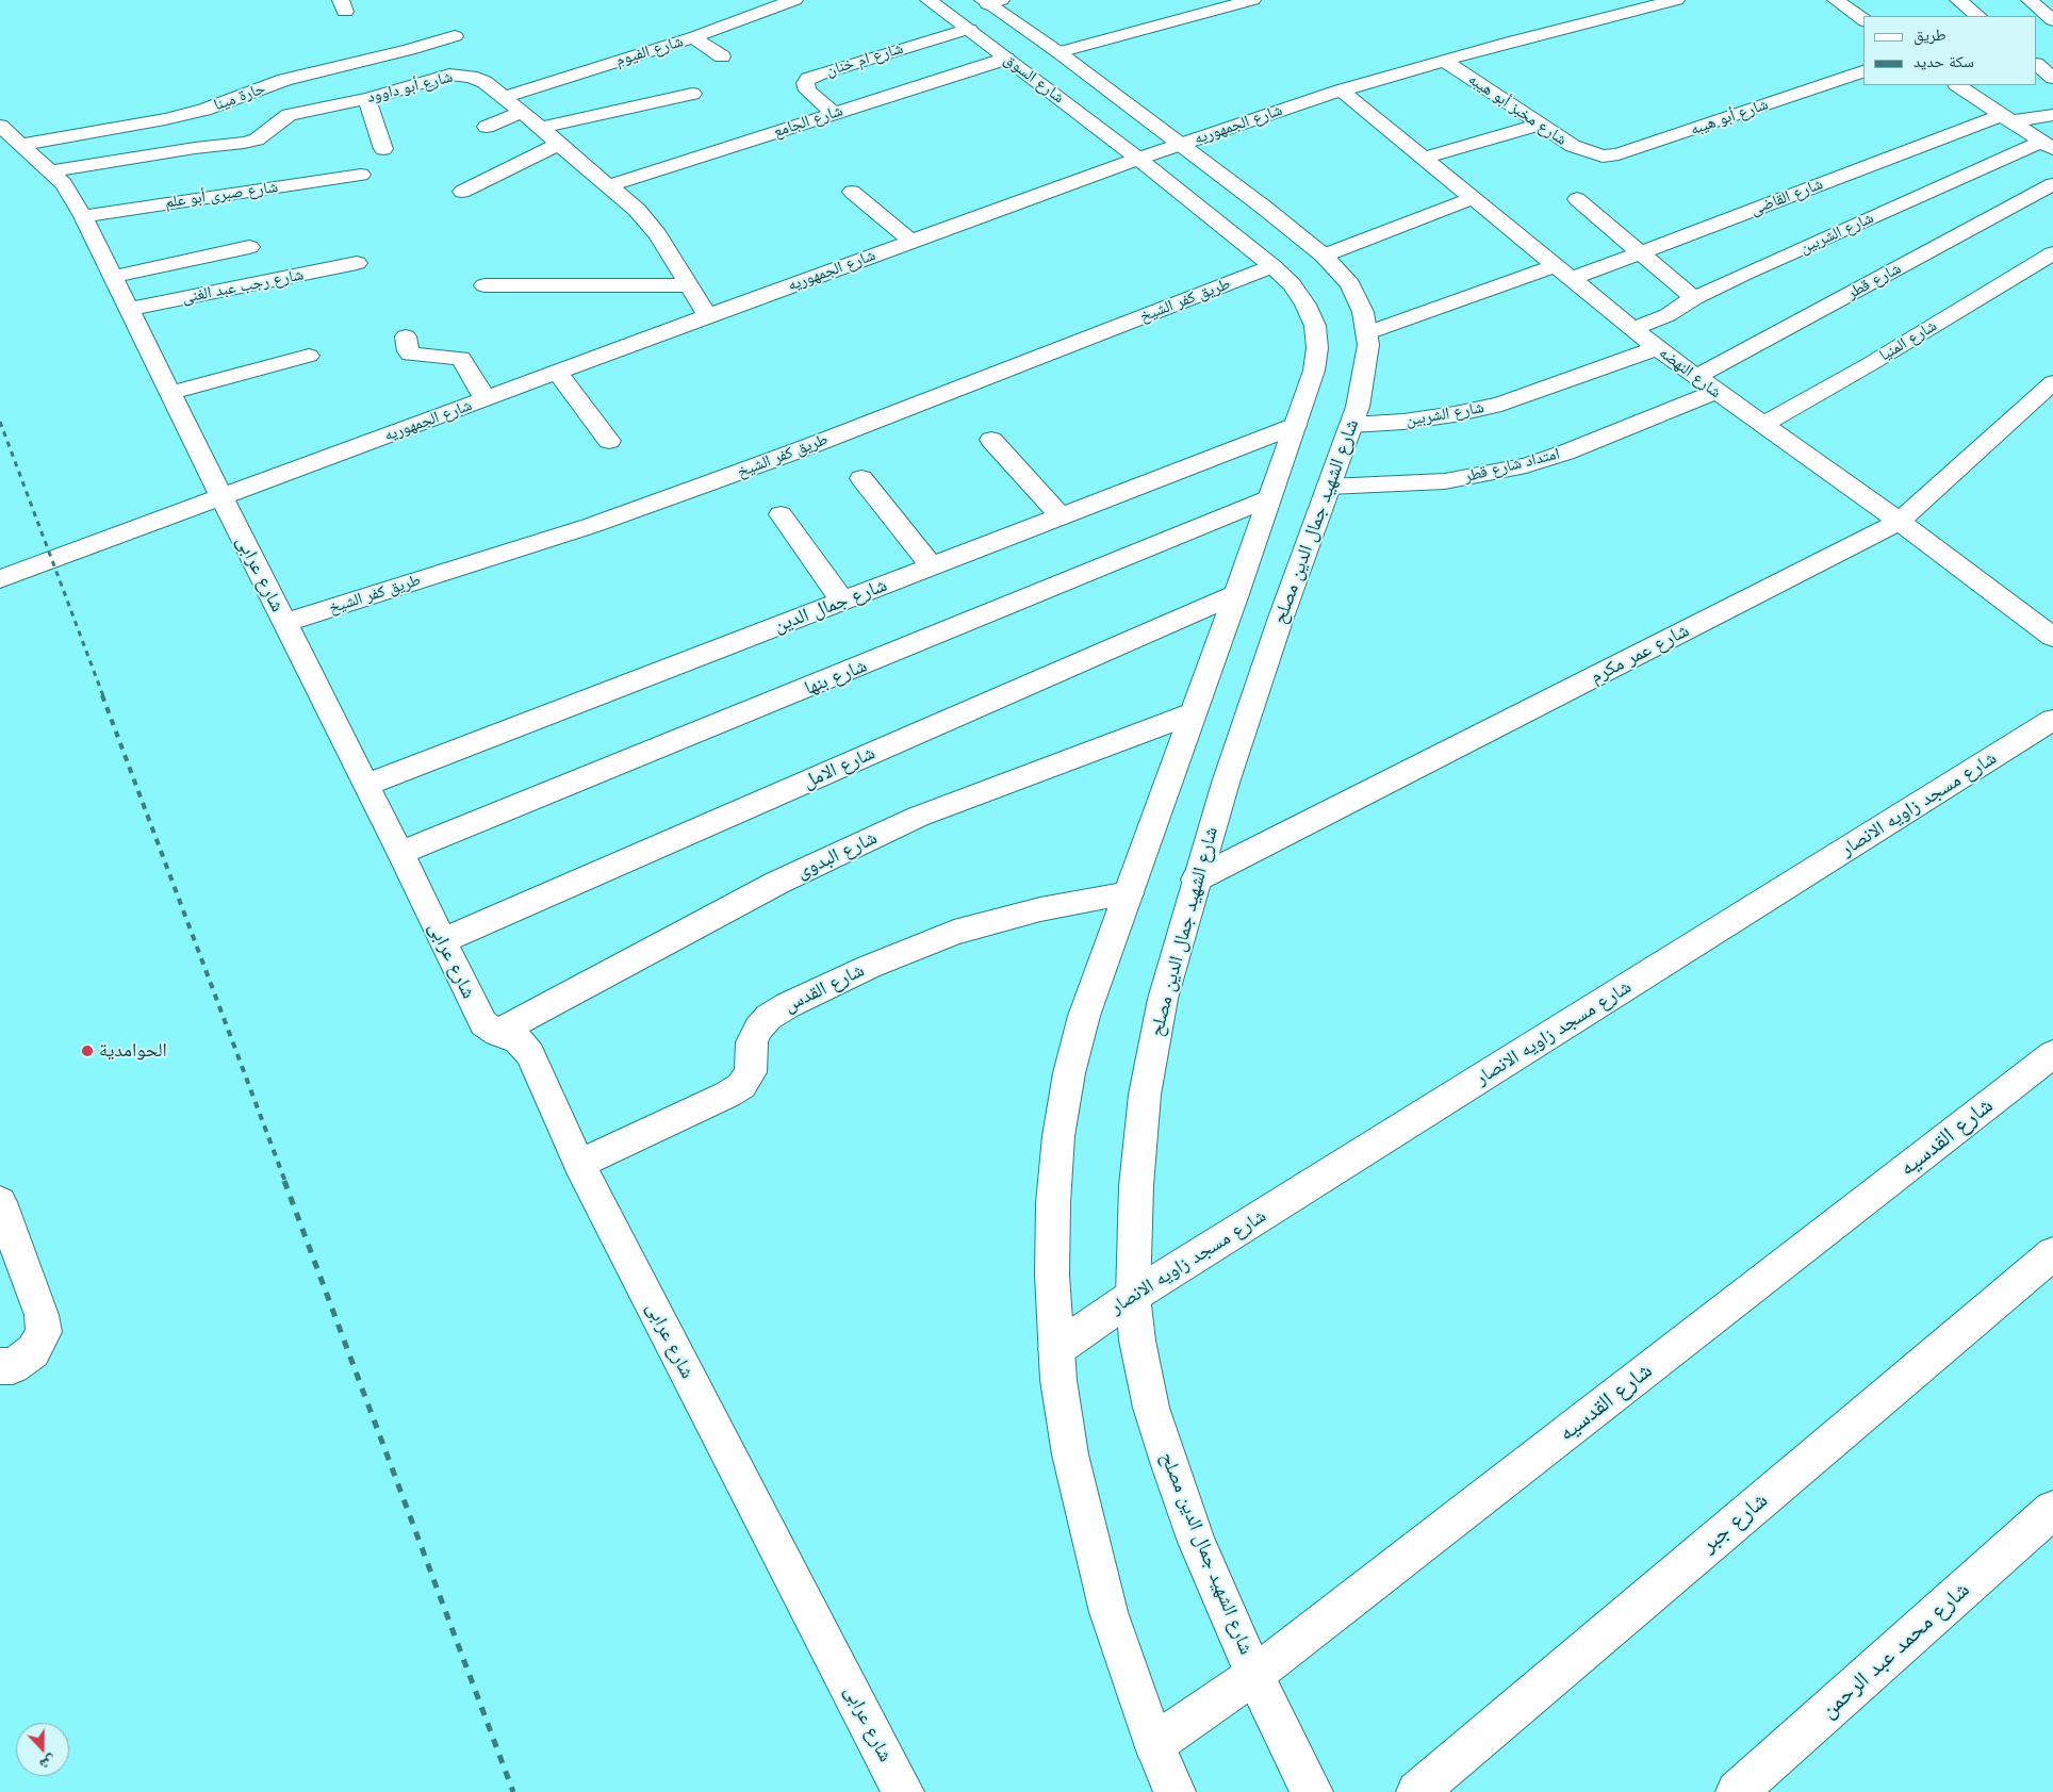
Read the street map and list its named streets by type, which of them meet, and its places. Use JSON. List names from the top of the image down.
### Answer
{
  "streets": {
    "street": [
      "شارع الفيوم",
      "شارع ام خنان",
      "شارع السوق",
      "شارع أبو داوود",
      "حارة مينا",
      "شارع مخبز أبو هيبه",
      "شارع أبو هيبه",
      "شارع الجامع",
      "شارع الجمهوريه",
      "شارع صبرى أبو علم",
      "شارع القاضى",
      "شارع الشربين",
      "شارع قطر",
      "شارع رجب عبد الغنى",
      "طريق كفر الشيخ",
      "شارع المنيا",
      "شارع النهضه",
      "امتداد شارع قطر",
      "شارع الشهيد جمال الدين مصلح",
      "شارع عرابى",
      "شارع جمال الدين",
      "شارع عمر مكرم",
      "شارع بنها",
      "شارع الامل",
      "شارع مسجد زاويه الانصار",
      "شارع البدوى",
      "شارع القدس",
      "شارع القدسيه",
      "شارع جبر",
      "شارع محمد عبد الرحمن"
    ]
  },
  "crossings": [
    ["شارع الفيوم", "شارع أبو داوود"],
    ["شارع ام خنان", "شارع السوق"],
    ["شارع ام خنان", "شارع الجامع"],
    ["شارع السوق", "شارع الجامع"],
    ["شارع السوق", "شارع الجمهوريه"],
    ["شارع السوق", "شارع الشهيد جمال الدين مصلح"],
    ["شارع أبو داوود", "شارع الجامع"],
    ["شارع أبو داوود", "شارع الجمهوريه"],
    ["شارع أبو داوود", "شارع عرابى"],
    ["حارة مينا", "شارع عرابى"],
    ["شارع مخبز أبو هيبه", "شارع أبو هيبه"],
    ["شارع مخبز أبو هيبه", "شارع الجمهوريه"],
    ["شارع الجمهوريه", "شارع النهضه"],
    ["شارع الجمهوريه", "شارع الشهيد جمال الدين مصلح"],
    ["شارع الجمهوريه", "شارع عرابى"],
    ["شارع صبرى أبو علم", "شارع عرابى"],
    ["شارع القاضى", "شارع النهضه"],
    ["شارع القاضى", "شارع الشهيد جمال الدين مصلح"],
    ["شارع الشربين", "شارع النهضه"],
    ["شارع الشربين", "شارع الشهيد جمال الدين مصلح"],
    ["شارع قطر", "شارع النهضه"],
    ["شارع رجب عبد الغنى", "شارع عرابى"],
    ["طريق كفر الشيخ", "شارع عرابى"],
    ["شارع المنيا", "شارع النهضه"],
    ["شارع النهضه", "امتداد شارع قطر"],
    ["شارع النهضه", "شارع عمر مكرم"],
    ["امتداد شارع قطر", "شارع الشهيد جمال الدين مصلح"],
    ["شارع الشهيد جمال الدين مصلح", "شارع عمر مكرم"],
    ["شارع الشهيد جمال الدين مصلح", "شارع مسجد زاويه الانصار"],
    ["شارع الشهيد جمال الدين مصلح", "شارع القدسيه"],
    ["شارع عرابى", "شارع جمال الدين"],
    ["شارع عرابى", "شارع بنها"],
    ["شارع عرابى", "شارع الامل"],
    ["شارع عرابى", "شارع البدوى"],
    ["شارع عرابى", "شارع القدس"]
  ],
  "places": ["الحوامدية"],
  "legend": ["طريق", "سكة حديد"],
  "north": "bottom"
}
